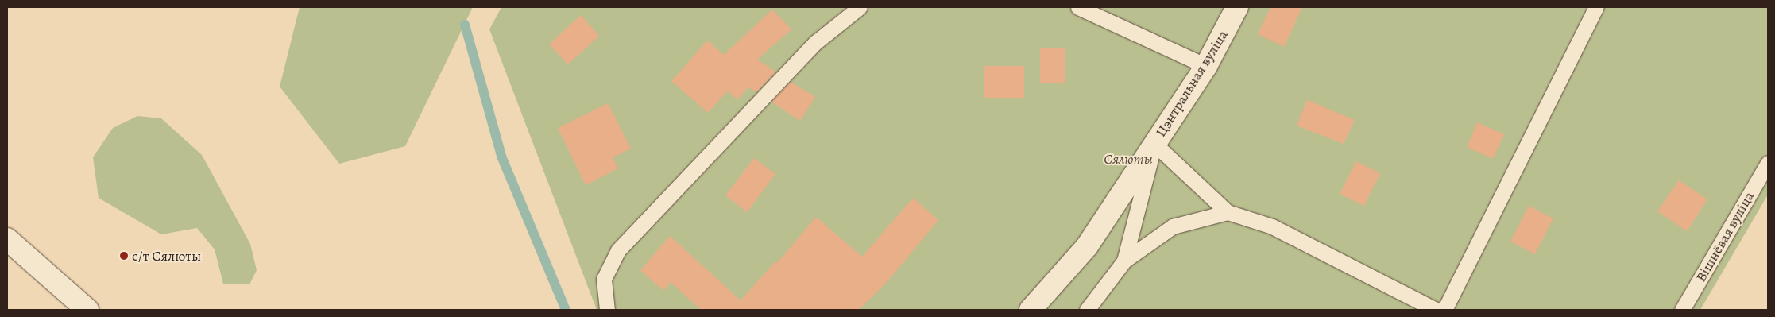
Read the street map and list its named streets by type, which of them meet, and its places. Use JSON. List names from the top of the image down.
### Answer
{
  "streets": {
    "street": ["Цэнтральная вуліца"],
    "lane": ["Вішнёвая вуліца"]
  },
  "parks": ["Сялюты"],
  "places": ["с/т Сялюты"]
}
